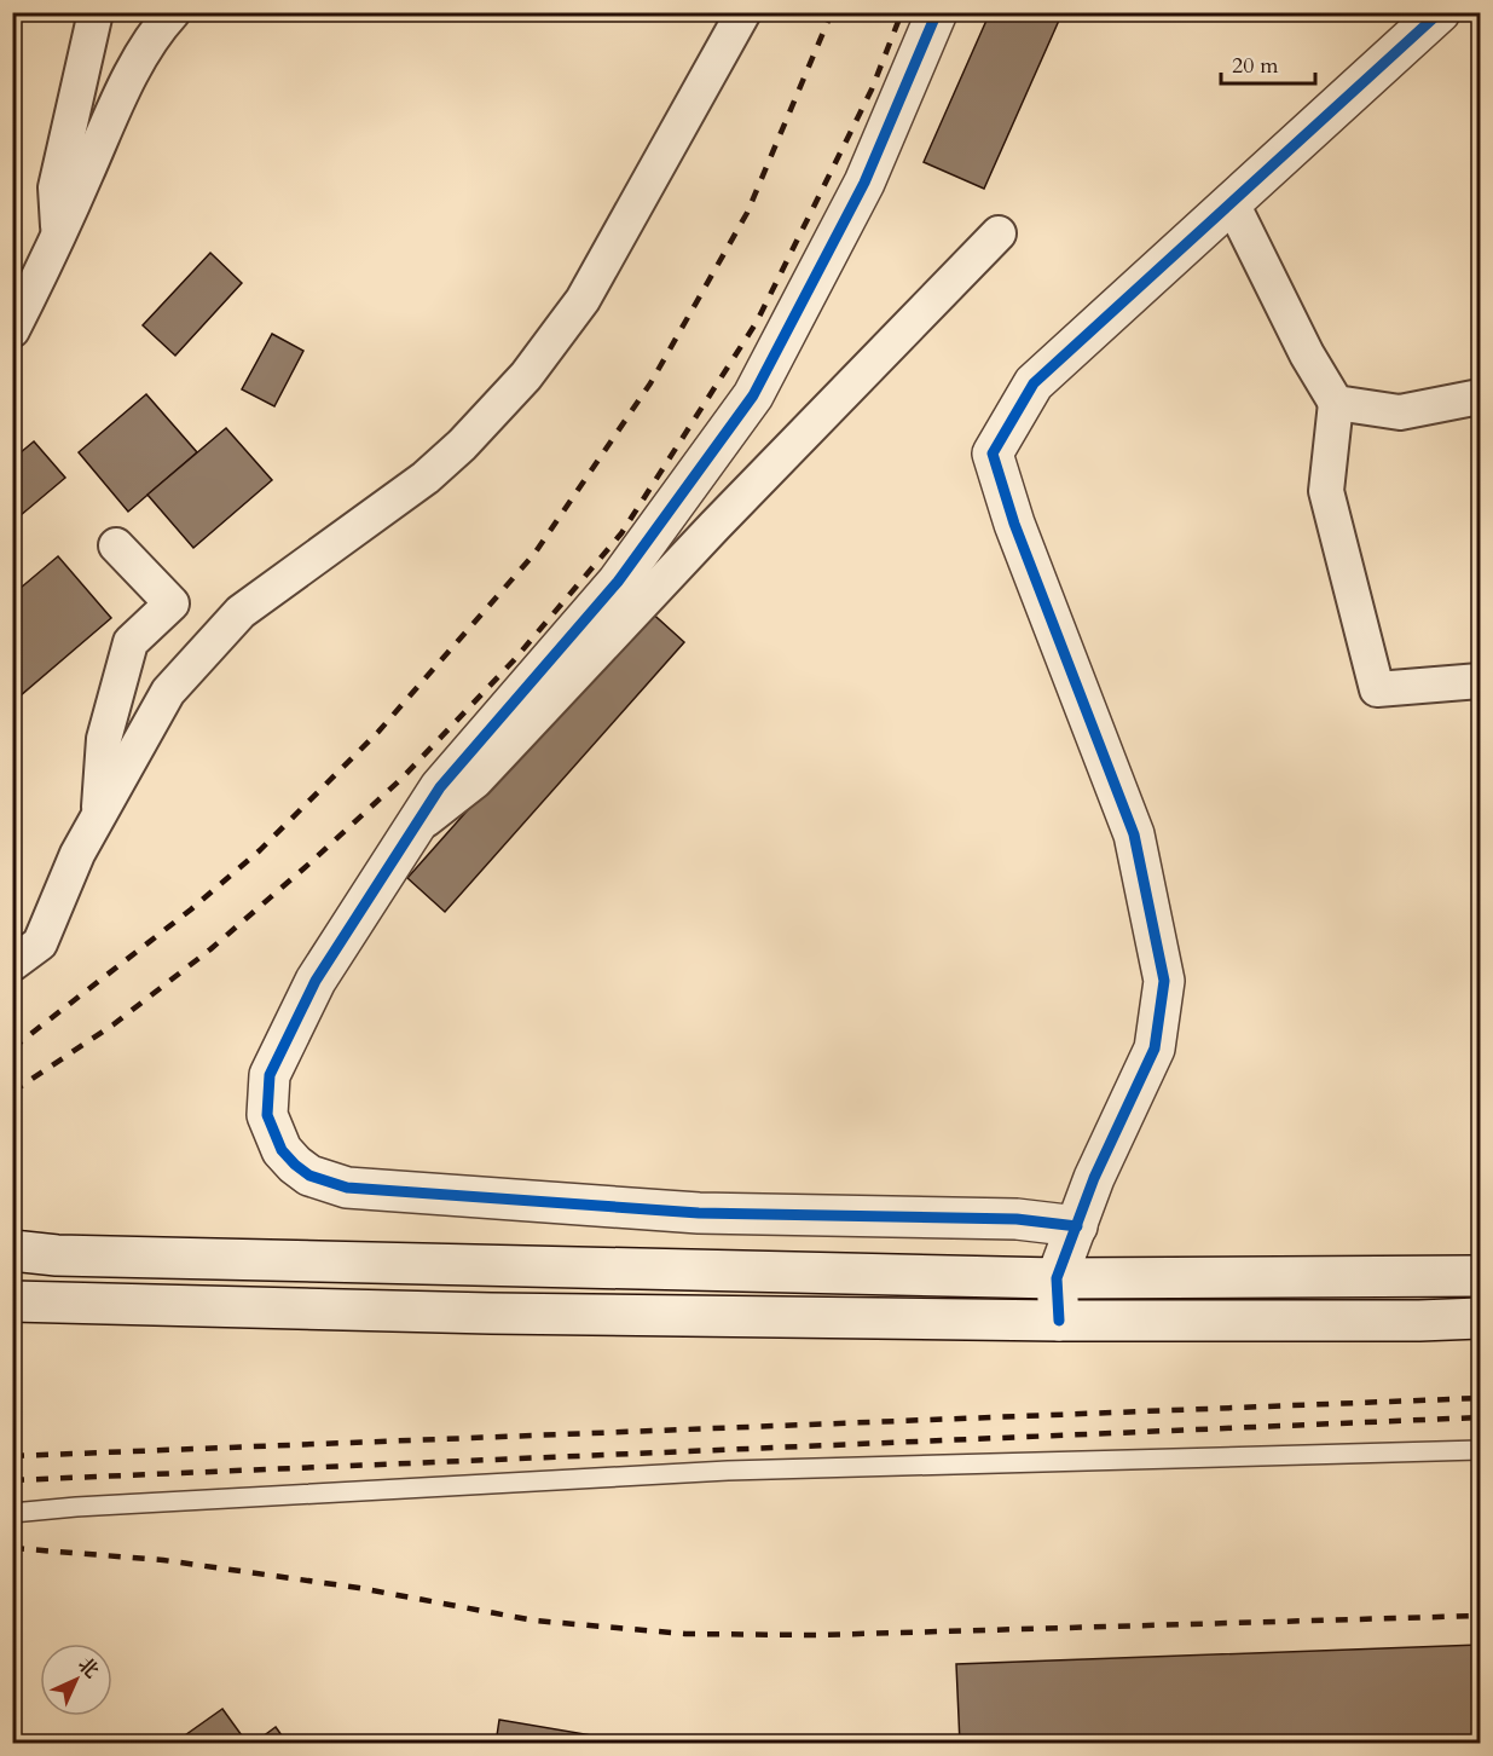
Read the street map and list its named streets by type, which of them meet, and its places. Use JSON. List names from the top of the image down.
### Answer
{
  "scale_bar": "20 m",
  "north": "top right"
}
